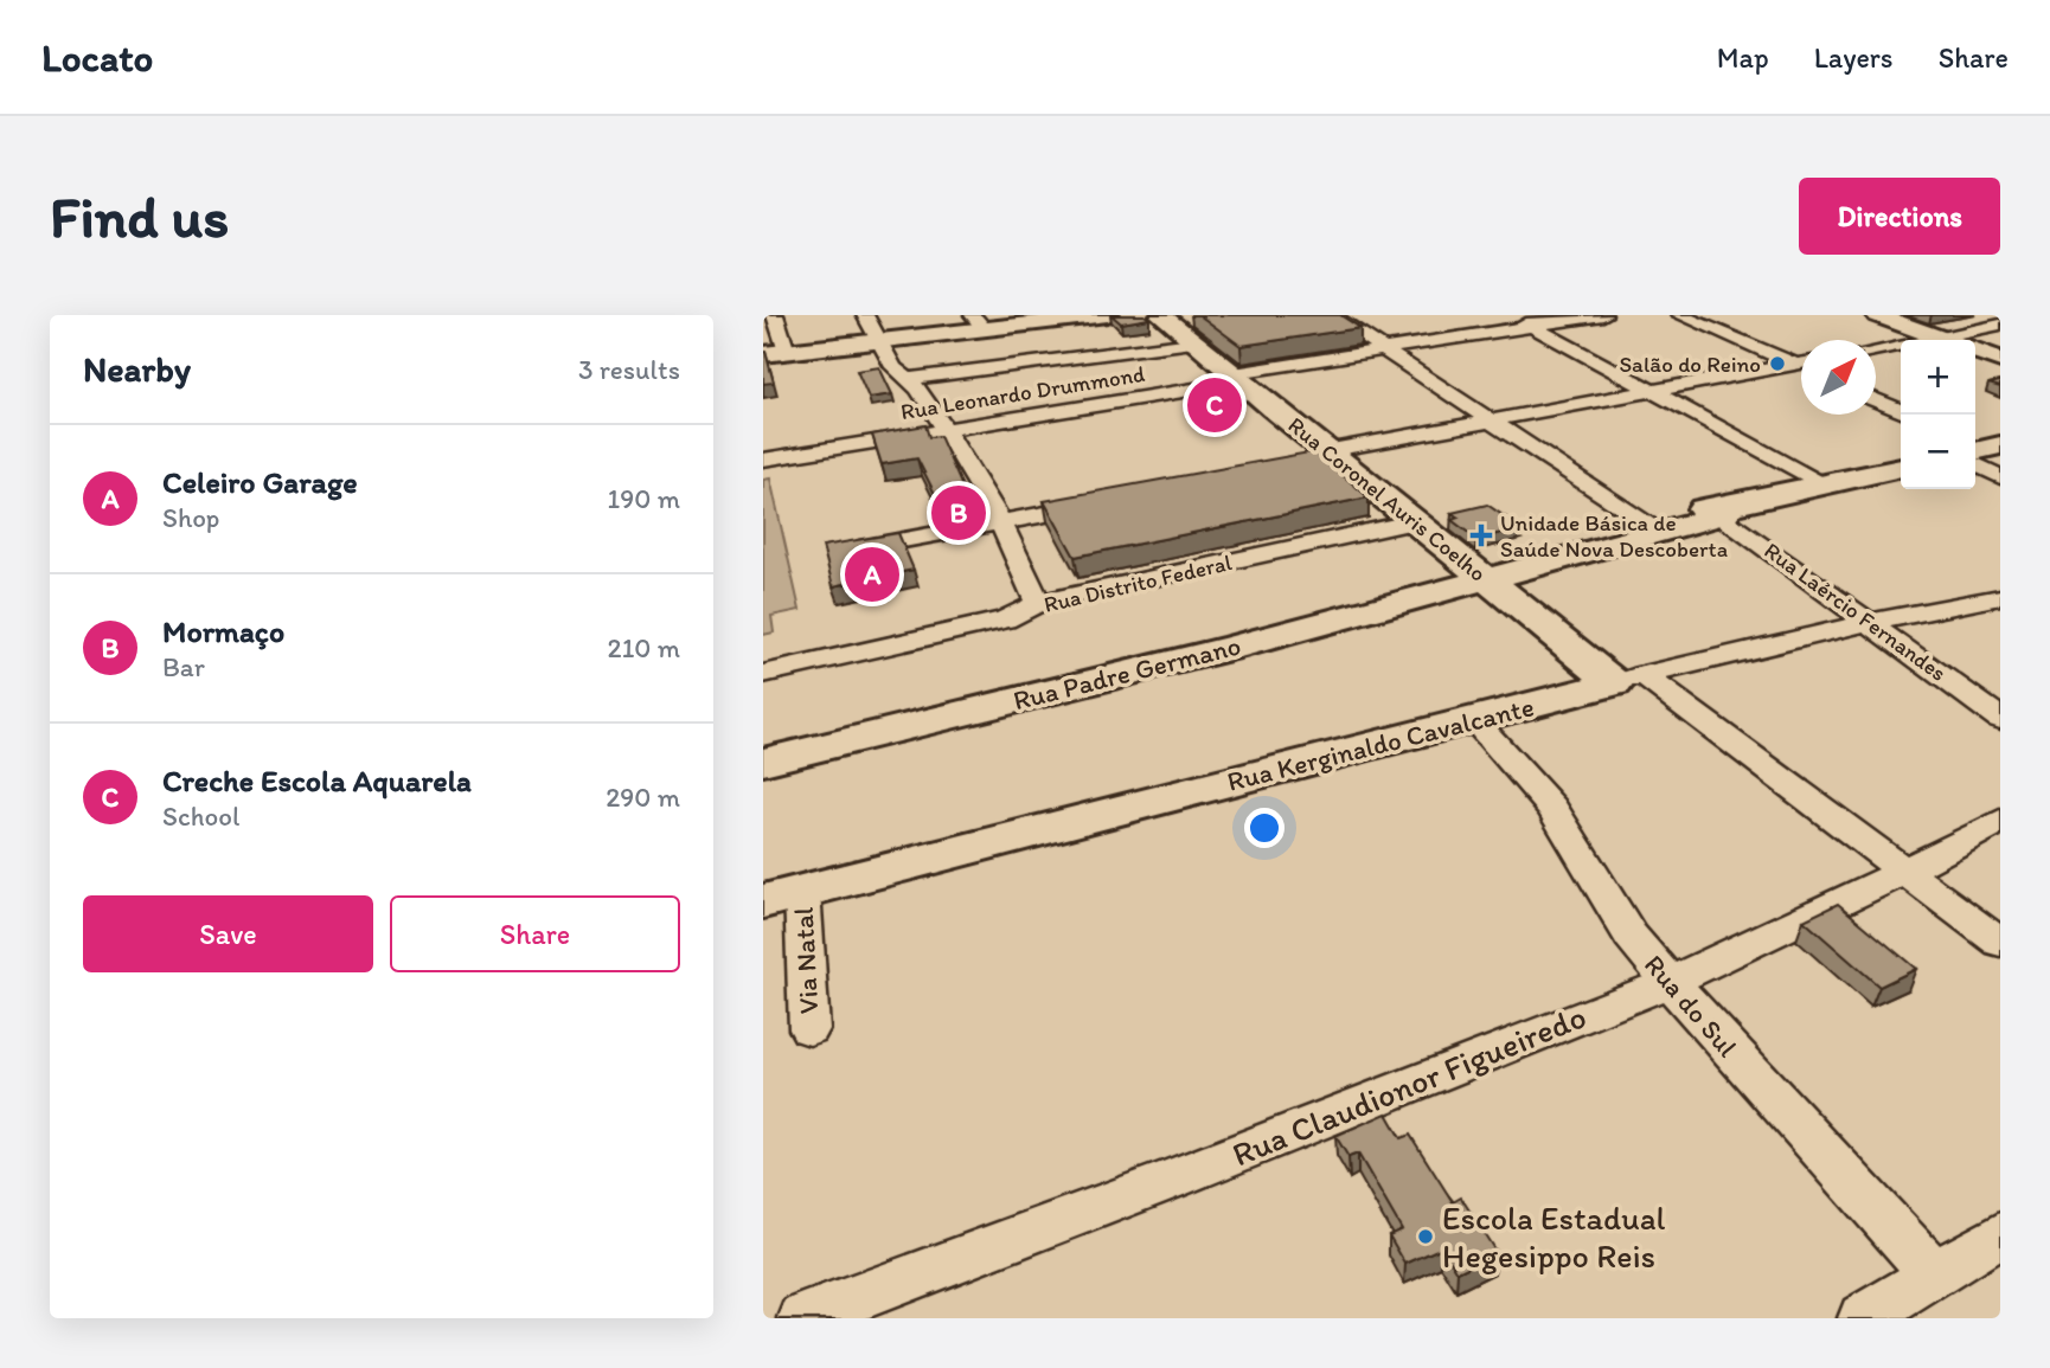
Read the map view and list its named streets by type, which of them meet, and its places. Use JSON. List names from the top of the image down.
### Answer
{
  "streets": {
    "street": [
      "Rua Leonardo Drummond",
      "Rua Coronel Auris Coelho",
      "Rua Distrito Federal",
      "Rua Laércio Fernandes",
      "Rua Padre Germano",
      "Rua Kerginaldo Cavalcante",
      "Via Natal",
      "Rua do Sul",
      "Rua Claudionor Figueiredo"
    ]
  },
  "crossings": [
    ["Rua Leonardo Drummond", "Rua Coronel Auris Coelho"],
    ["Rua Coronel Auris Coelho", "Rua Distrito Federal"],
    ["Rua Coronel Auris Coelho", "Rua Padre Germano"],
    ["Rua Coronel Auris Coelho", "Rua Kerginaldo Cavalcante"],
    ["Rua Coronel Auris Coelho", "Rua Claudionor Figueiredo"],
    ["Rua Laércio Fernandes", "Rua Padre Germano"],
    ["Rua Laércio Fernandes", "Rua Kerginaldo Cavalcante"],
    ["Rua Kerginaldo Cavalcante", "Via Natal"],
    ["Rua Kerginaldo Cavalcante", "Rua do Sul"],
    ["Rua do Sul", "Rua Claudionor Figueiredo"]
  ],
  "places": {
    "other": ["Salão do Reino", "Escola Estadual Hegesippo Reis"],
    "health": ["Unidade Básica de Saúde Nova Descoberta"]
  },
  "north": "top right",
  "page": {
    "header": "Locato",
    "nav": ["Map", "Layers", "Share"],
    "buttons": [
      "Directions",
      ["Save", "Share"]
    ],
    "title": "Find us",
    "heading": ["Nearby", "3 results"],
    "map_buttons": ["+", "−"],
    "pins": ["C", "B", "A"],
    "list": [
      {
        "mark": "A",
        "name": "Celeiro Garage",
        "note": "Shop",
        "value": "190 m"
      },
      {
        "mark": "B",
        "name": "Mormaço",
        "note": "Bar",
        "value": "210 m"
      },
      {
        "mark": "C",
        "name": "Creche Escola Aquarela",
        "note": "School",
        "value": "290 m"
      }
    ]
  }
}
